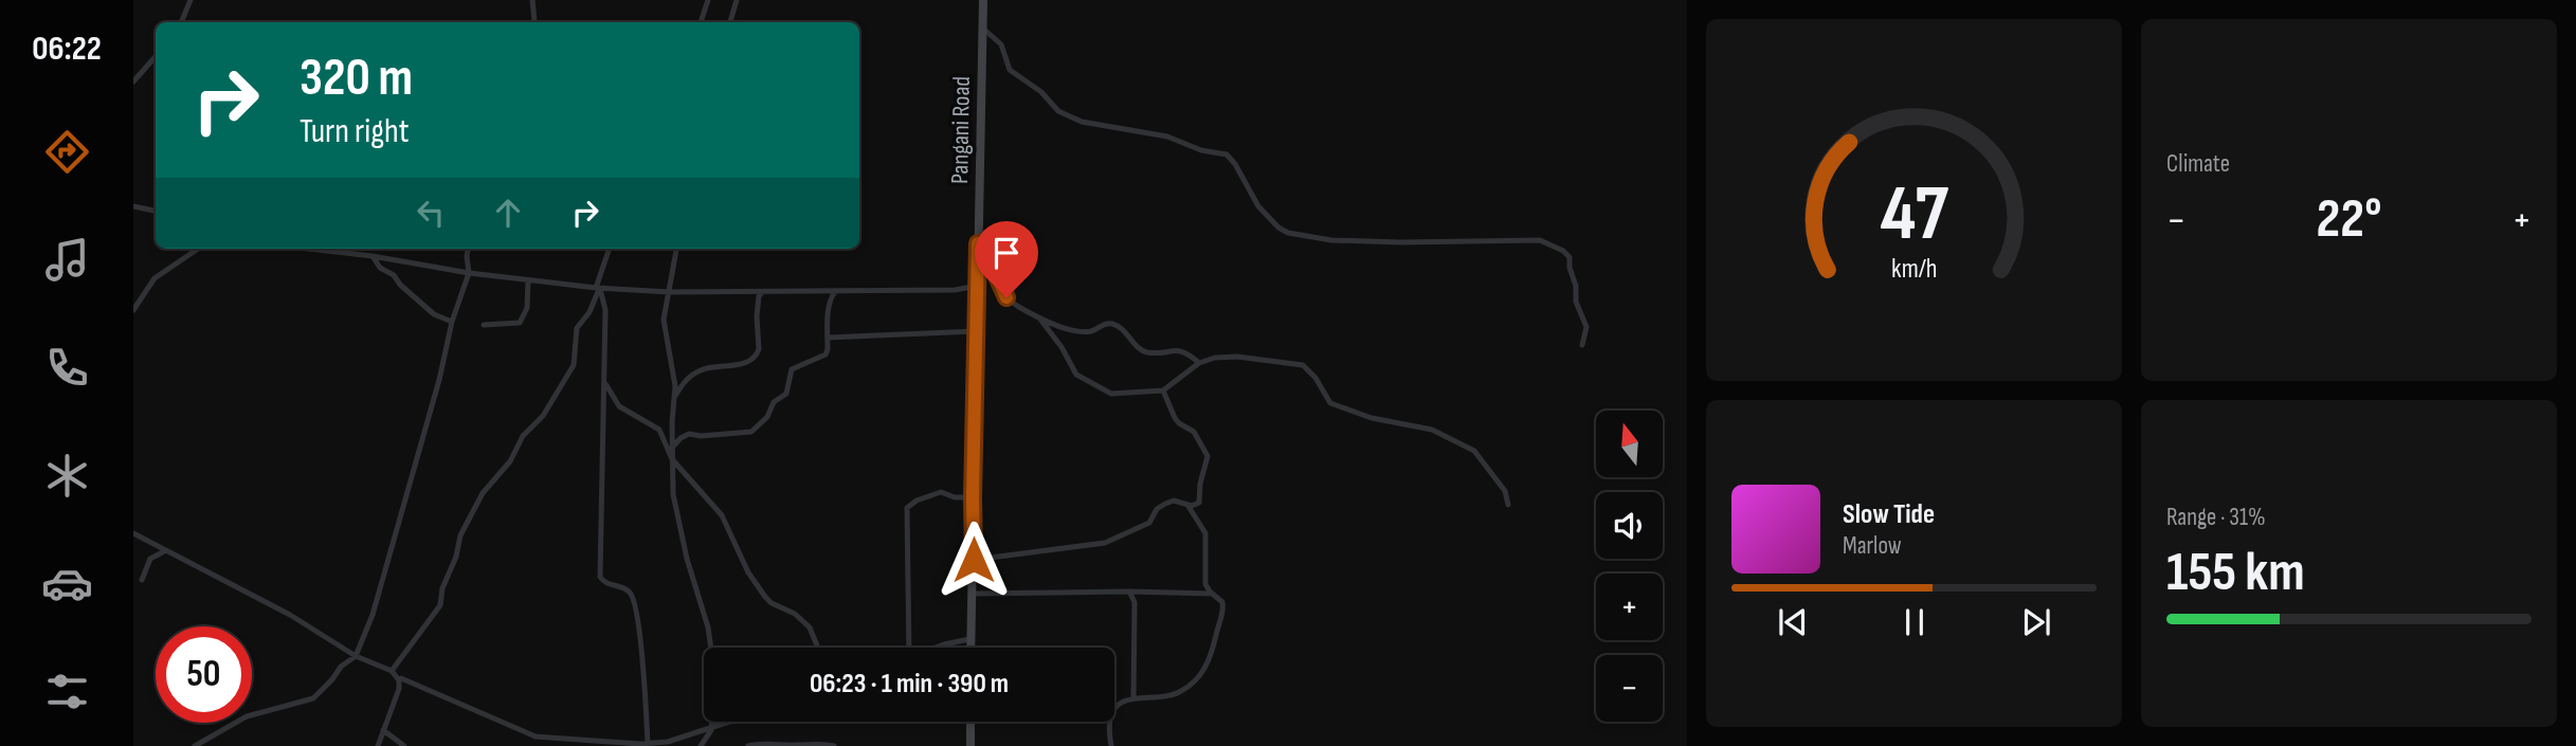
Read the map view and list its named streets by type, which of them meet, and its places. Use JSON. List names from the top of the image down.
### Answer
{
  "streets": {
    "main road": ["Pangani Road"]
  },
  "north": "top",
  "page": {
    "tabs": "06:22",
    "tile": [
      "Climate",
      ["Range · 31%", "155 km"]
    ],
    "turn": ["320 m", "Turn right"],
    "heat": ["−", "22°", "+"],
    "map_buttons": ["+", "−"],
    "song": ["Slow Tide", "Marlow"],
    "limit": "50",
    "trip": "06:23 · 1 min · 390 m",
    "gauge": ["47", "km/h"]
  }
}
